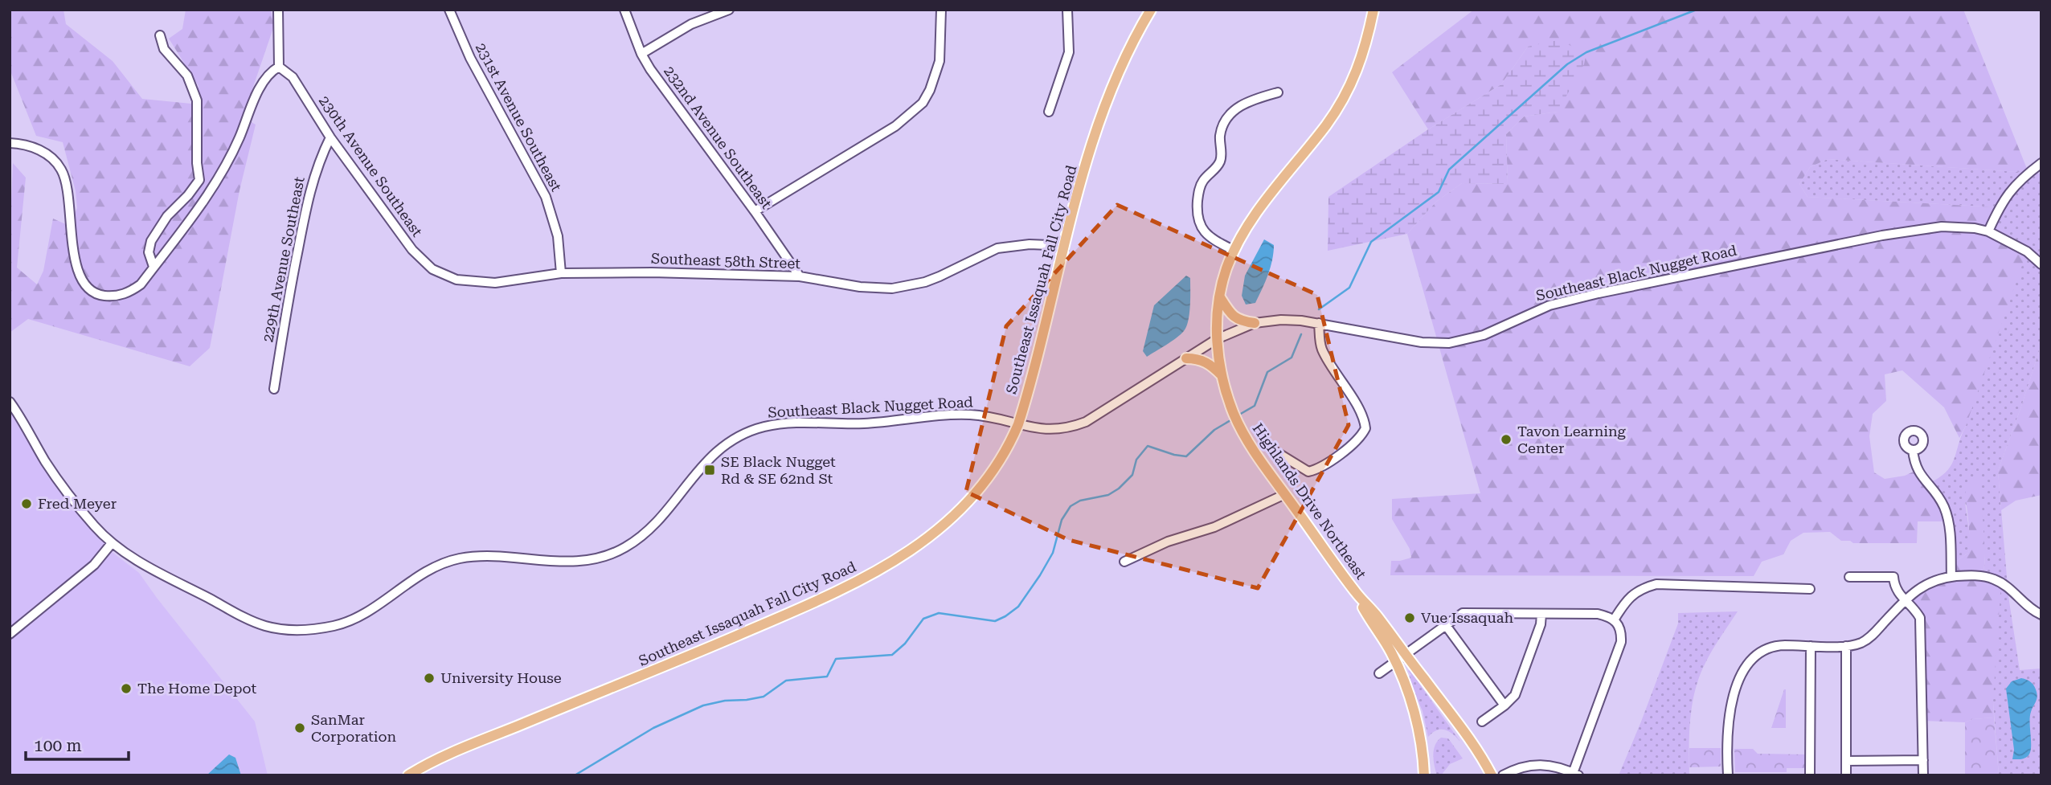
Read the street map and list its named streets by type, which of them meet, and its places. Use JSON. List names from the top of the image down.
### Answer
{
  "streets": {
    "main road": ["Southeast Issaquah Fall City Road", "Highlands Drive Northeast"],
    "street": [
      "231st Avenue Southeast",
      "232nd Avenue Southeast",
      "230th Avenue Southeast",
      "229th Avenue Southeast",
      "Southeast 58th Street",
      "Southeast Black Nugget Road"
    ]
  },
  "crossings": [
    ["231st Avenue Southeast", "Southeast 58th Street"],
    ["232nd Avenue Southeast", "Southeast 58th Street"],
    ["230th Avenue Southeast", "229th Avenue Southeast"],
    ["230th Avenue Southeast", "Southeast 58th Street"],
    ["Southeast 58th Street", "Southeast Issaquah Fall City Road"],
    ["Southeast Black Nugget Road", "Southeast Issaquah Fall City Road"],
    ["Southeast Black Nugget Road", "Highlands Drive Northeast"]
  ],
  "places": {
    "other": [
      "Tavon Learning Center",
      "Fred Meyer",
      "Vue Issaquah",
      "University House",
      "The Home Depot",
      "SanMar Corporation"
    ],
    "transit": ["SE Black Nugget Rd & SE 62nd St"]
  },
  "scale_bar": "100 m"
}
